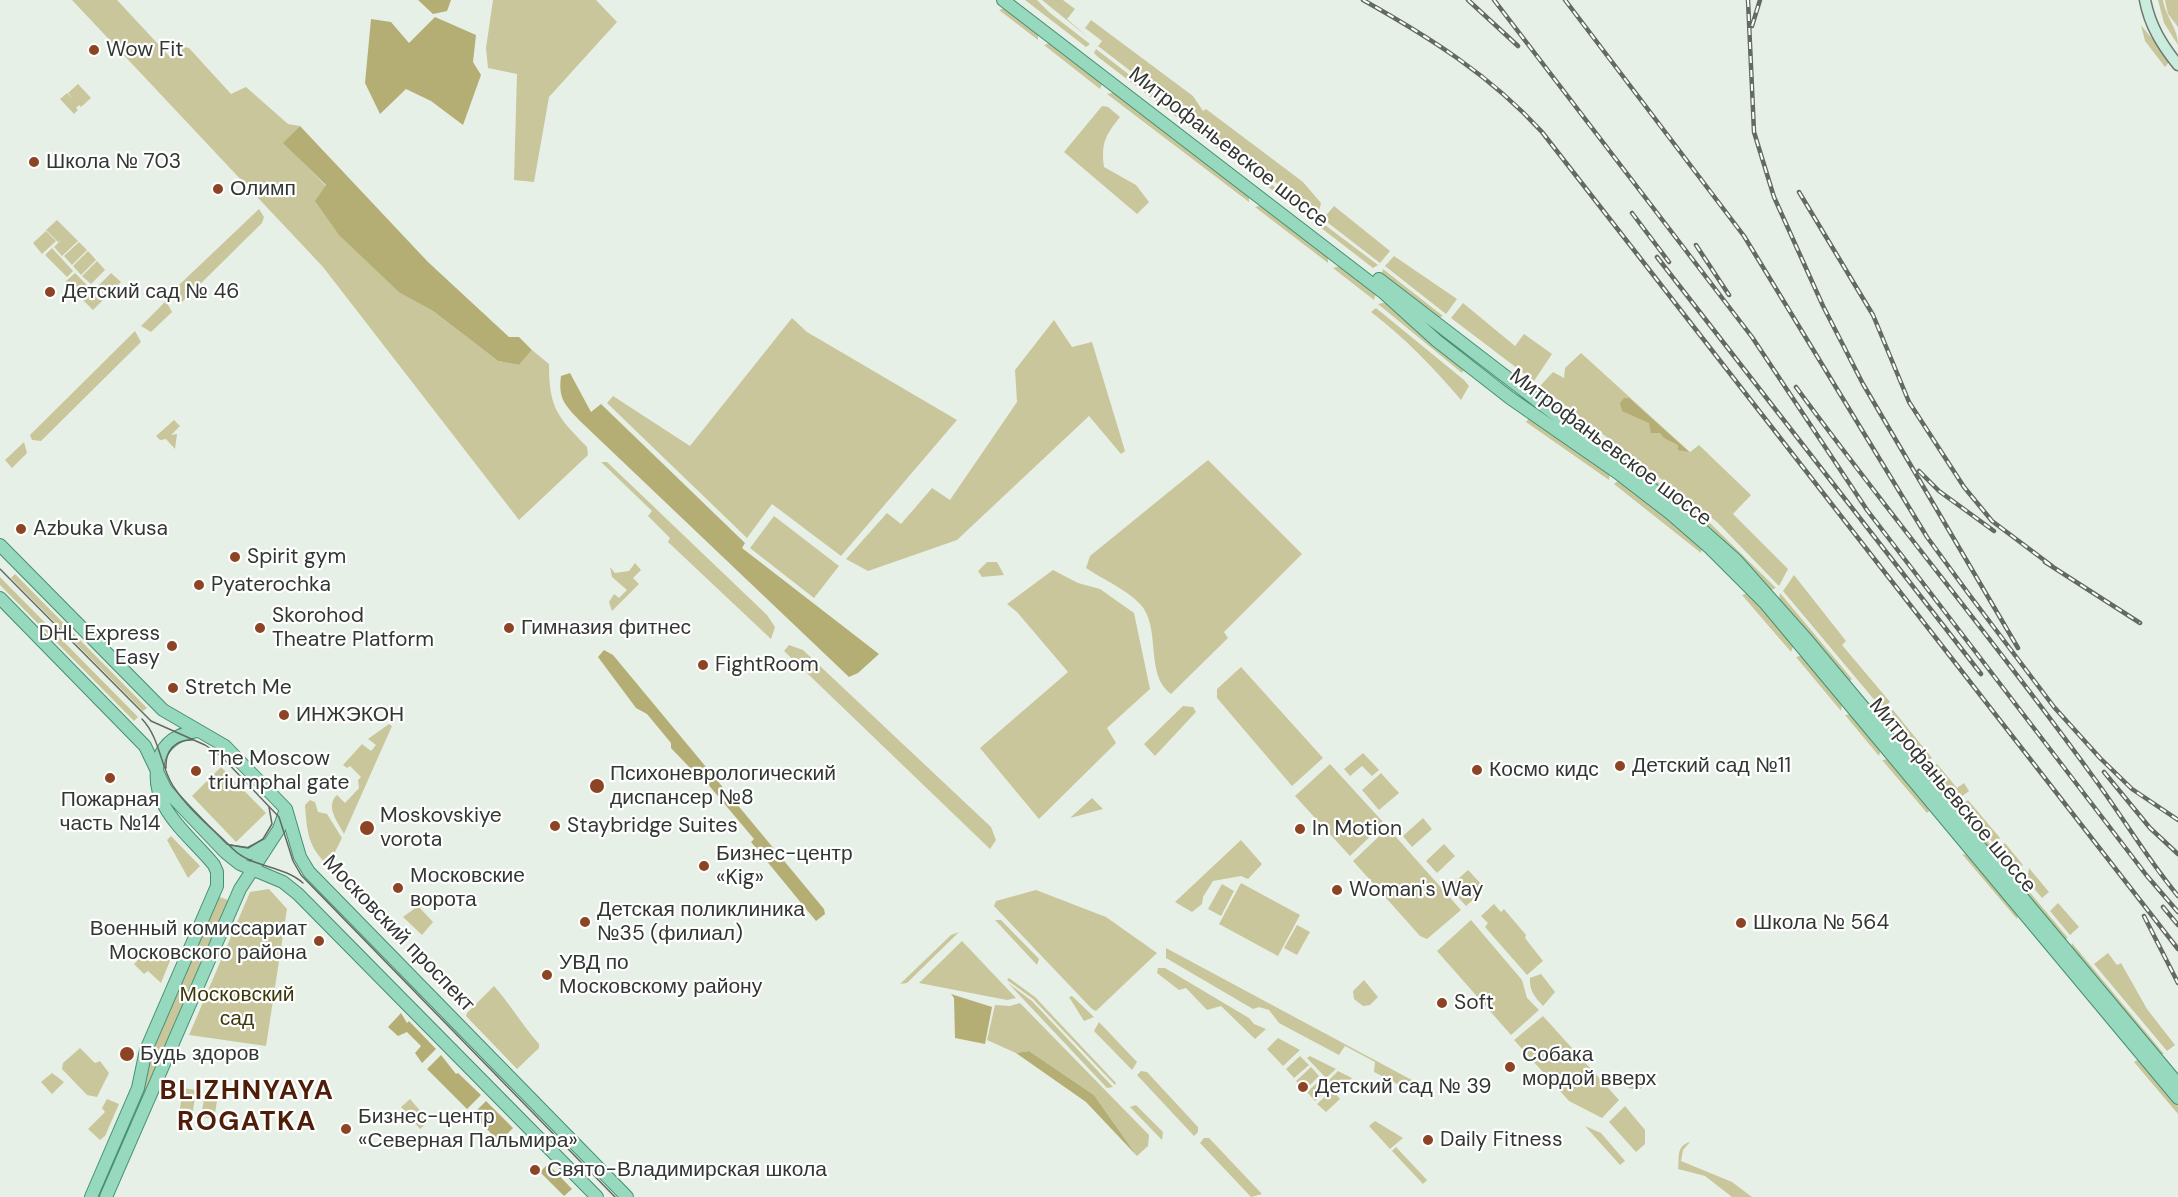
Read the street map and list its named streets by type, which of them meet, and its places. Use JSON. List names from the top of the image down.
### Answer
{
  "streets": {
    "main road": ["Митрофаньевское шоссе", "Московский проспект"]
  },
  "districts": ["BLIZHNYAYA ROGATKA"],
  "parks": ["Московский сад"],
  "places": [
    "Wow Fit",
    "Школа № 703",
    "Олимп",
    "Детский сад № 46",
    "Azbuka Vkusa",
    "Spirit gym",
    "Pyaterochka",
    "Skorohod Theatre Platform",
    "Гимназия фитнес",
    "DHL Express Easy",
    "FightRoom",
    "Stretch Me",
    "ИНЖЭКОН",
    "Детский сад №11",
    "Космо кидс",
    "The Moscow triumphal gate",
    "Пожарная часть №14",
    "Психоневрологический диспансер №8",
    "Staybridge Suites",
    "Moskovskiye vorota",
    "In Motion",
    "Бизнес-центр «Kig»",
    "Московские ворота",
    "Woman's Way",
    "Детская поликлиника №35 (филиал)",
    "Школа № 564",
    "Военный комиссариат Московского района",
    "УВД по Московскому району",
    "Soft",
    "Будь здоров",
    "Собака мордой вверх",
    "Детский сад № 39",
    "Бизнес-центр «Северная Пальмира»",
    "Daily Fitness",
    "Свято-Владимирская школа"
  ]
}
